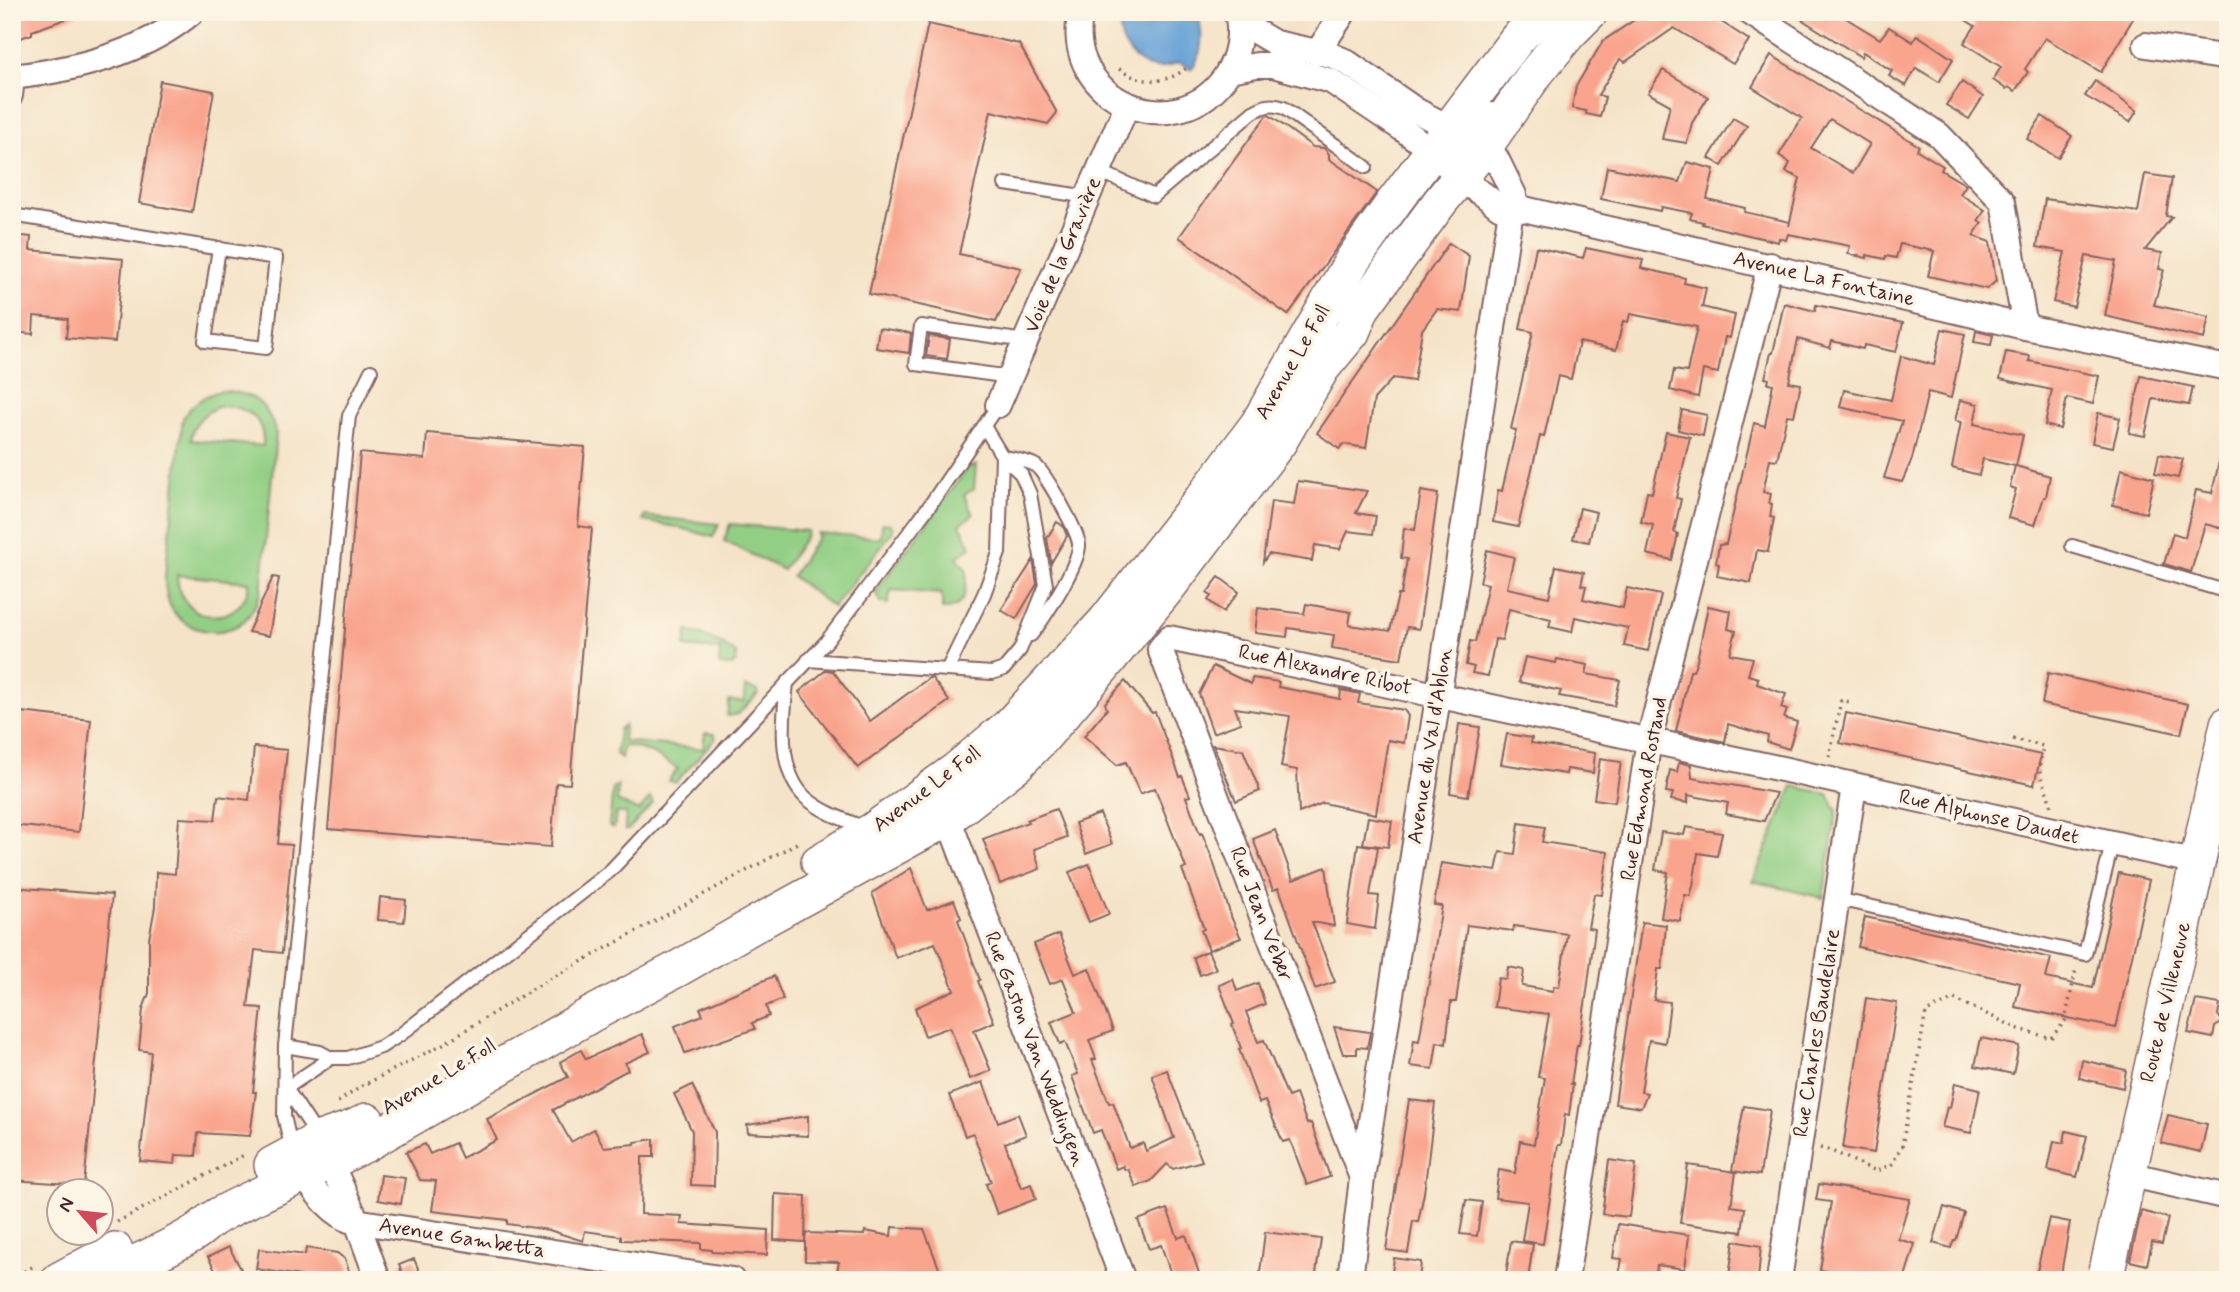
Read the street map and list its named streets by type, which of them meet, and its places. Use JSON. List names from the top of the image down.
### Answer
{
  "streets": {
    "main road": ["Avenue Le Foll", "Route de Villeneuve"],
    "street": [
      "Voie de la Gravière",
      "Avenue La Fontaine",
      "Rue Alexandre Ribot",
      "Avenue du Val d'Ablon",
      "Rue Edmond Rostand",
      "Rue Alphonse Daudet",
      "Rue Jean Veber",
      "Rue Charles Baudelaire",
      "Rue Gaston Van Weddingen",
      "Avenue Gambetta"
    ]
  },
  "crossings": [
    ["Avenue La Fontaine", "Avenue du Val d'Ablon"],
    ["Avenue La Fontaine", "Rue Edmond Rostand"],
    ["Avenue Le Foll", "Rue Gaston Van Weddingen"],
    ["Rue Alexandre Ribot", "Avenue du Val d'Ablon"],
    ["Rue Alexandre Ribot", "Rue Edmond Rostand"],
    ["Rue Alexandre Ribot", "Rue Alphonse Daudet"],
    ["Rue Alexandre Ribot", "Rue Jean Veber"],
    ["Avenue du Val d'Ablon", "Rue Jean Veber"],
    ["Rue Alphonse Daudet", "Route de Villeneuve"],
    ["Rue Alphonse Daudet", "Rue Charles Baudelaire"]
  ],
  "north": "top left"
}
